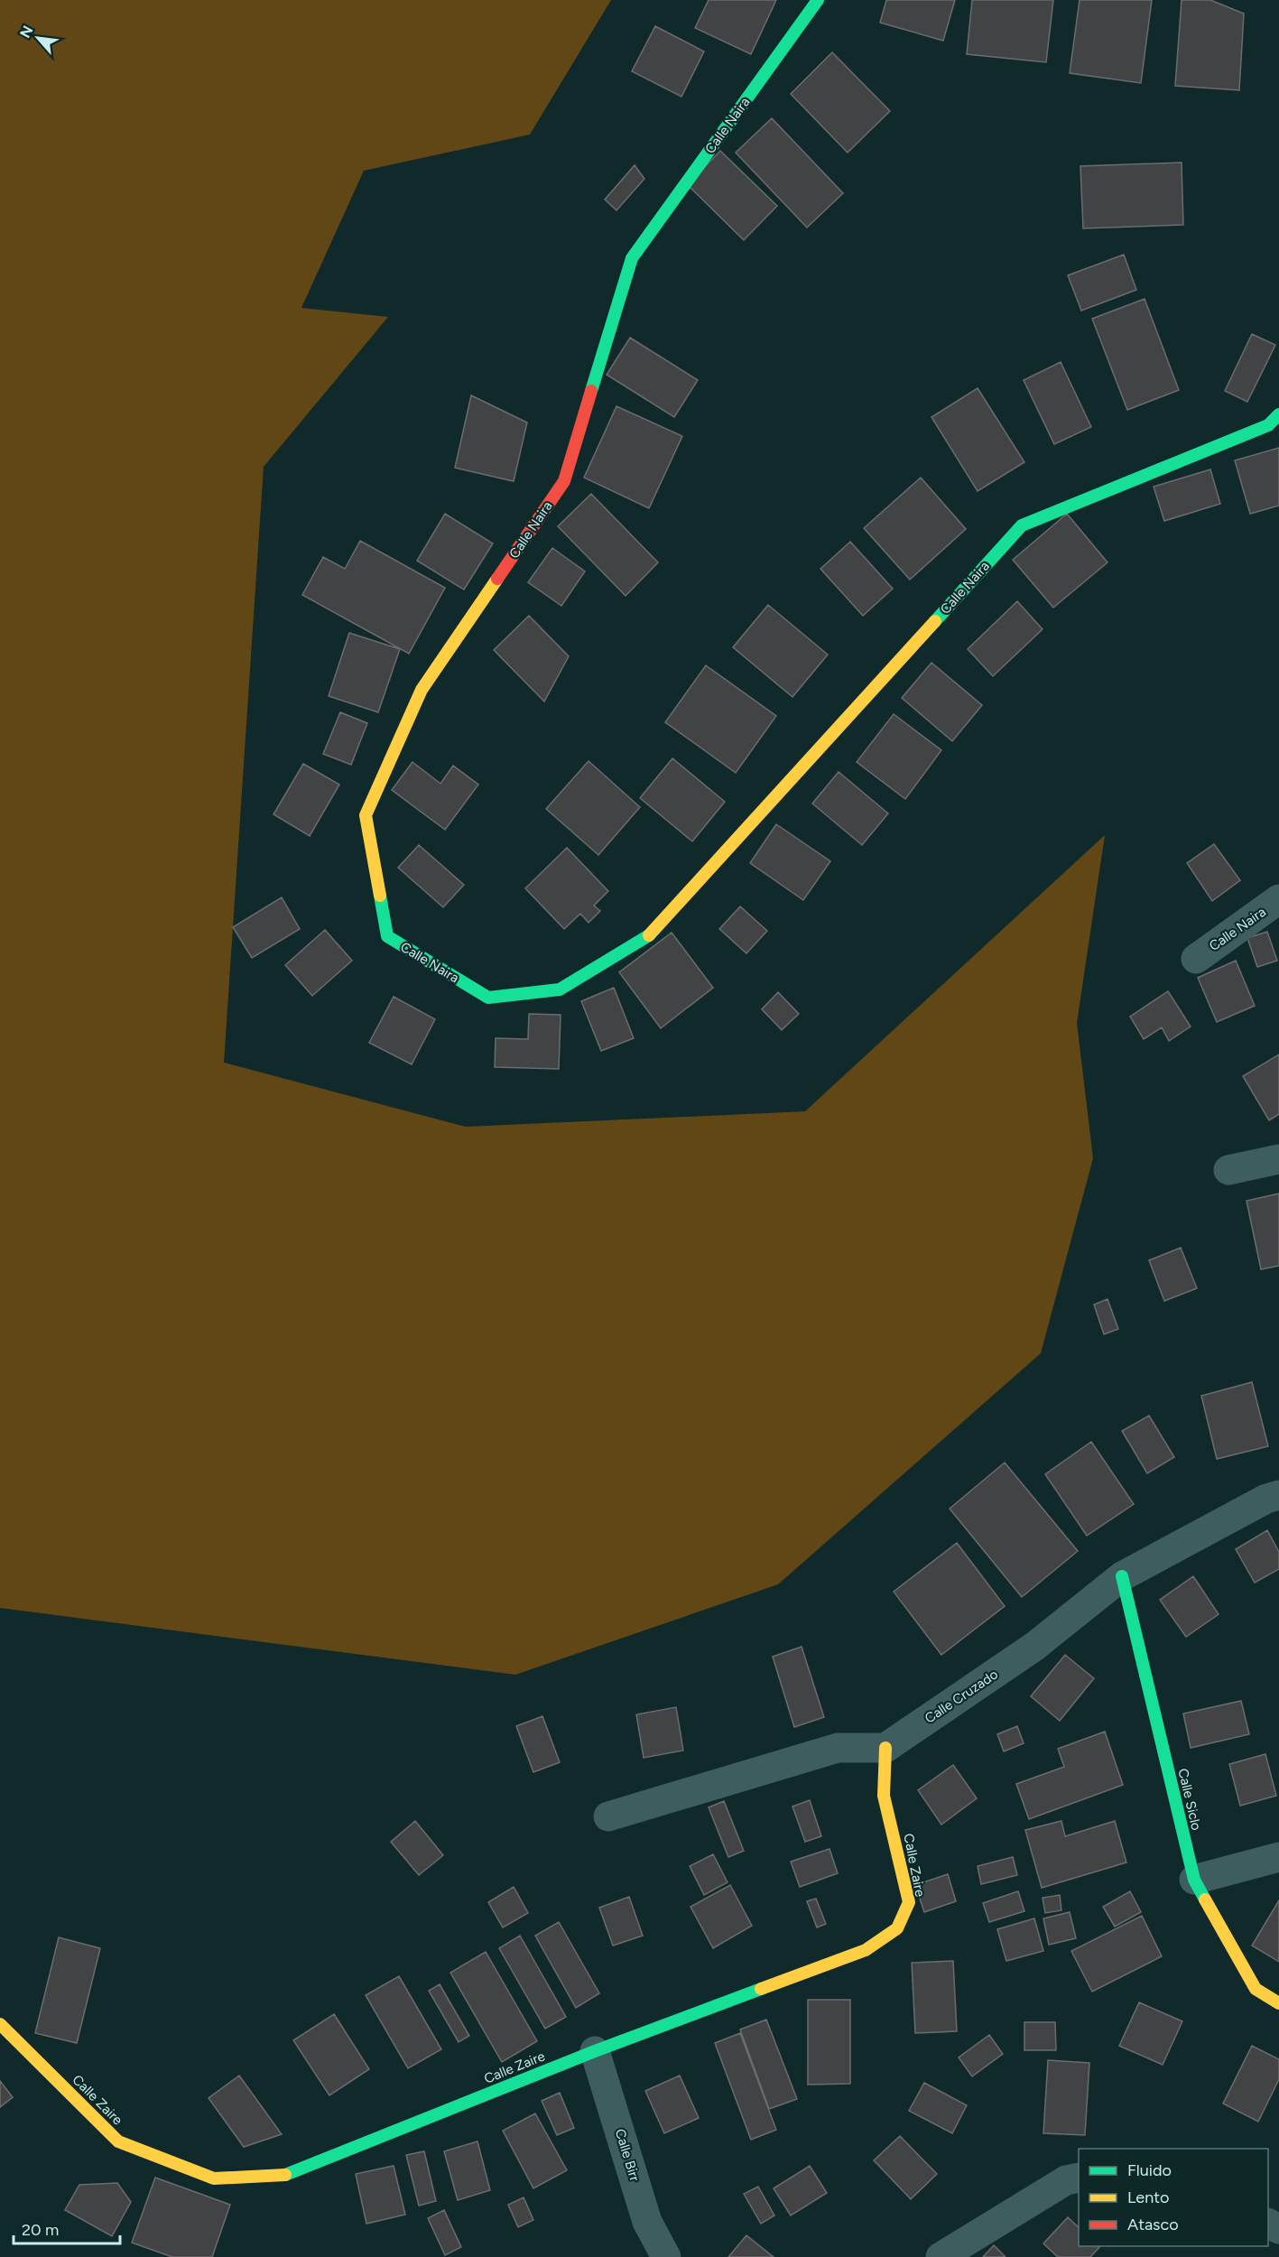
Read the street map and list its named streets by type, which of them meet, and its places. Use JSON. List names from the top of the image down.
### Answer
{
  "streets": {
    "street": [
      "Calle Naira",
      "Calle Cruzado",
      "Calle Siclo",
      "Calle Zaire",
      "Calle Birr"
    ]
  },
  "crossings": [
    ["Calle Cruzado", "Calle Siclo"],
    ["Calle Cruzado", "Calle Zaire"],
    ["Calle Zaire", "Calle Birr"]
  ],
  "legend": ["Fluido", "Lento", "Atasco"],
  "scale_bar": "20 m",
  "north": "top left"
}
